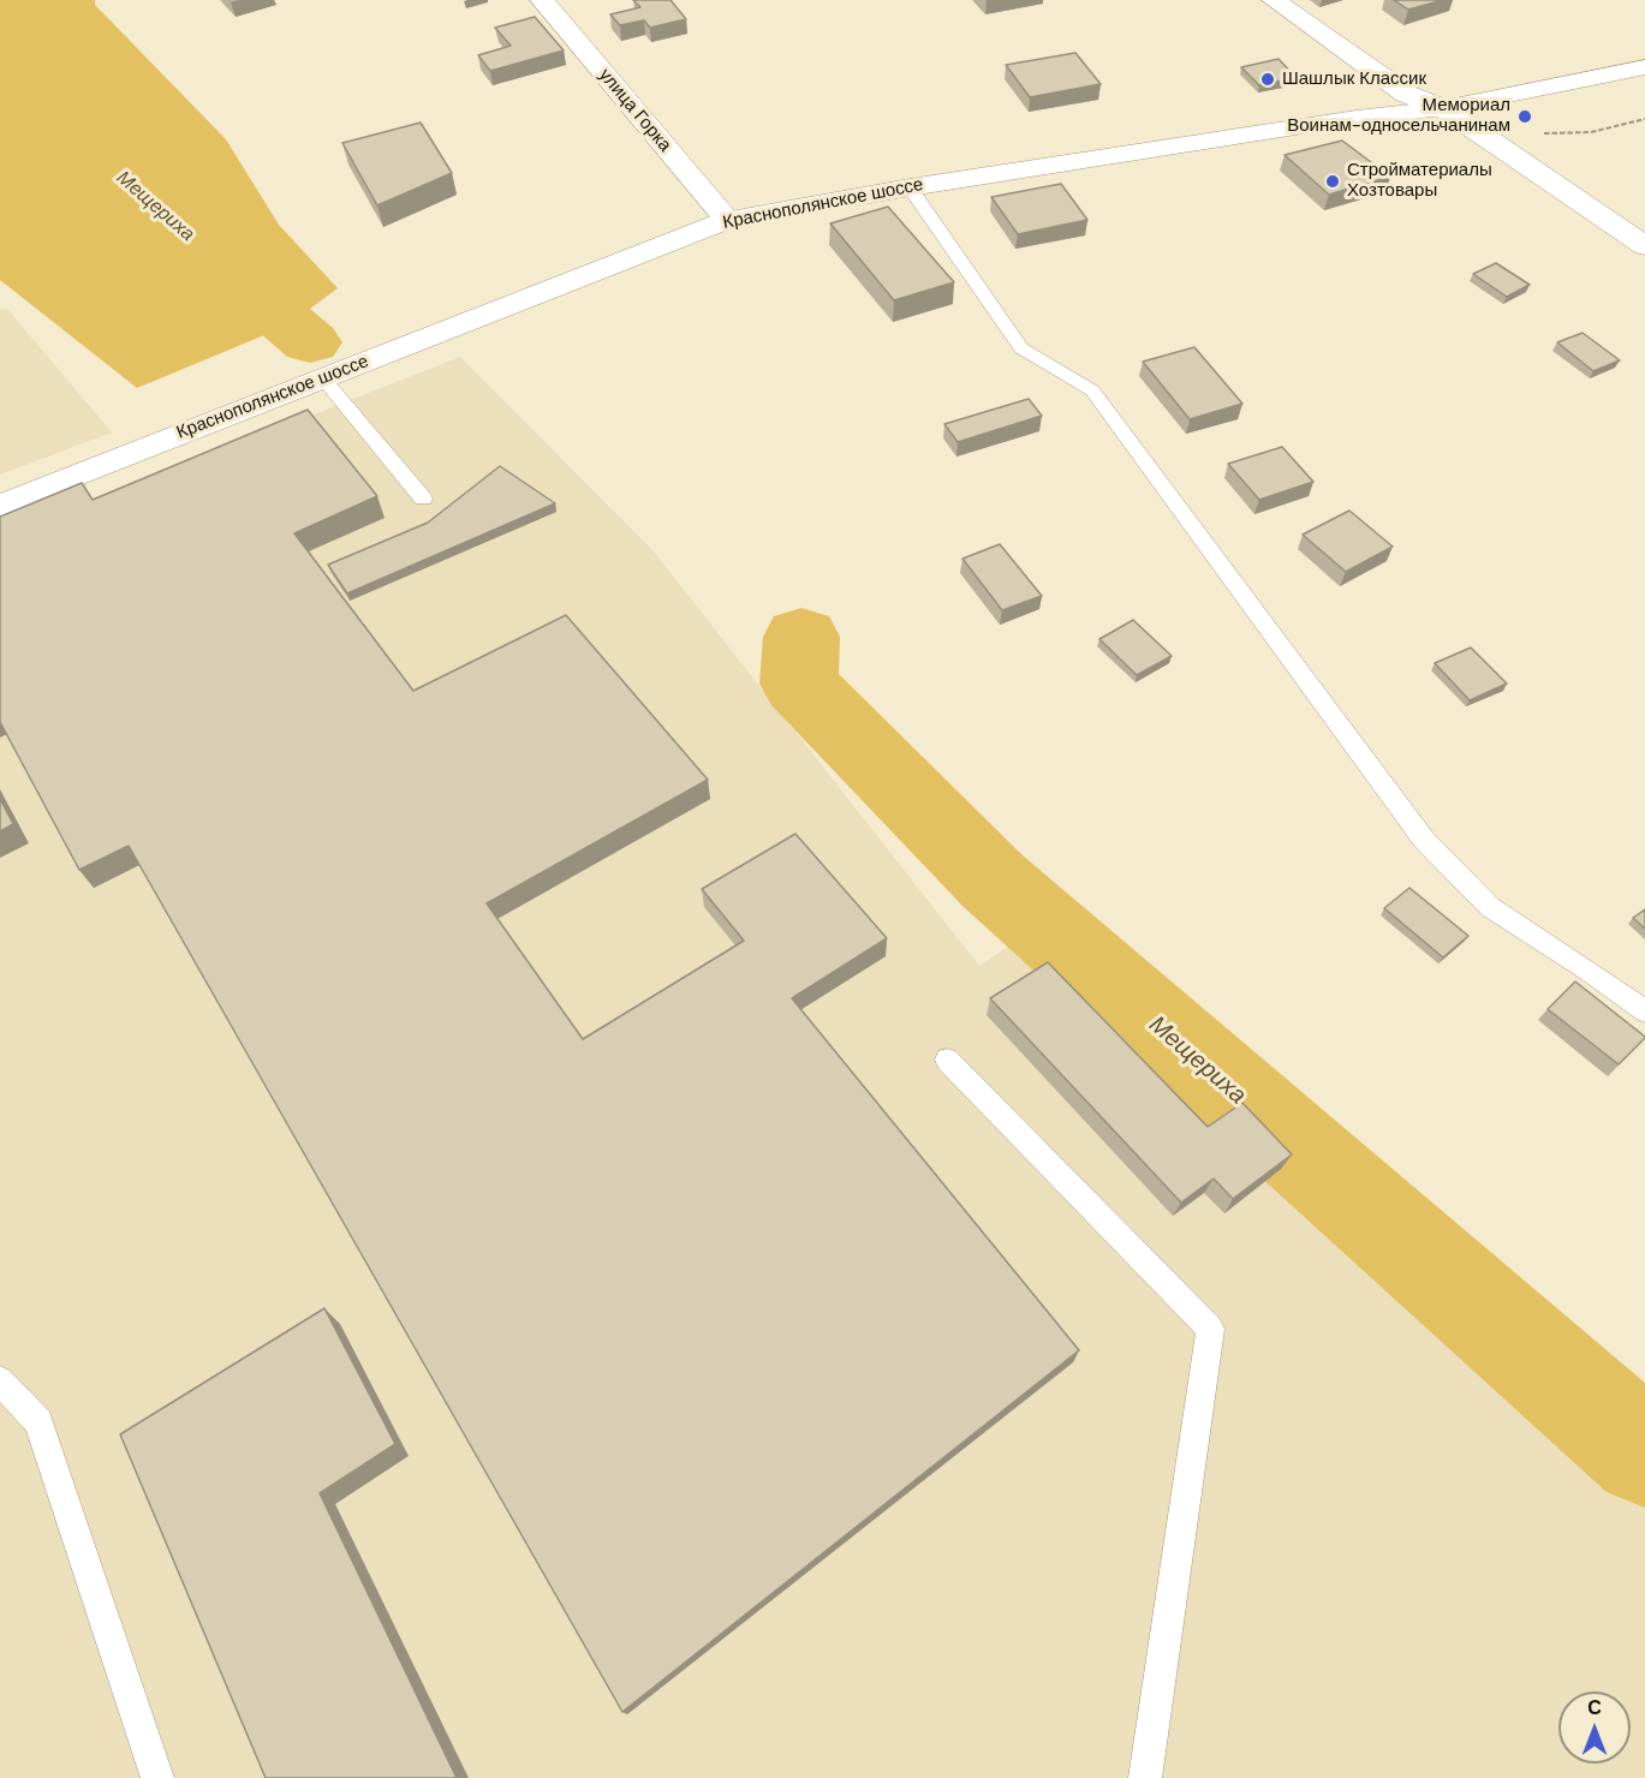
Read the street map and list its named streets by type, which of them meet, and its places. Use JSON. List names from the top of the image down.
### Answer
{
  "streets": {
    "main road": ["улица Горка", "Краснополянское шоссе"]
  },
  "crossings": [
    ["улица Горка", "Краснополянское шоссе"]
  ],
  "water": ["Мещериха"],
  "places": ["Шашлык Классик", "Мемориал Воинам-односельчанинам", "Стройматериалы Хозтовары"],
  "north": "top"
}
